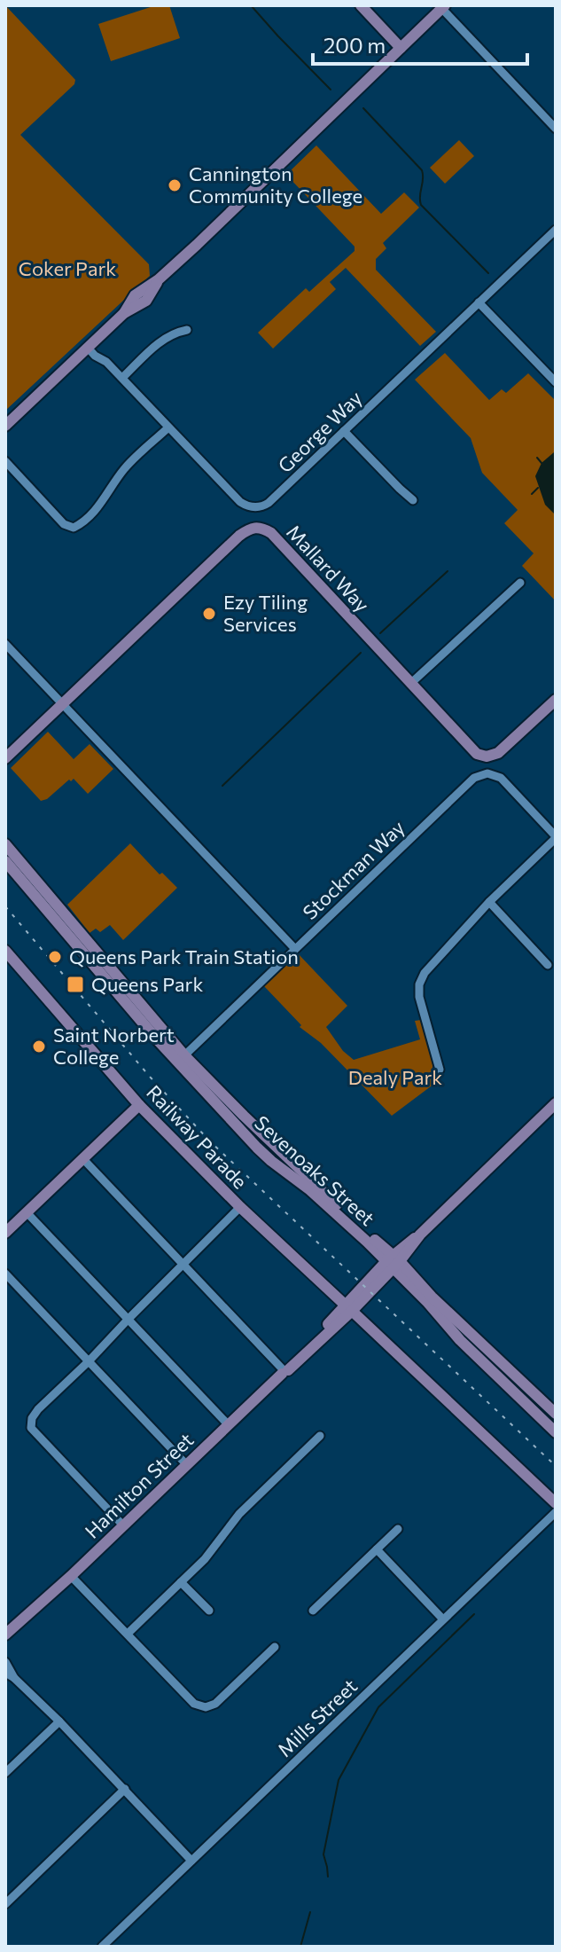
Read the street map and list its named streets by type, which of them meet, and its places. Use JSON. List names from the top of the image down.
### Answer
{
  "streets": {
    "street": [
      "George Way",
      "Mallard Way",
      "Stockman Way",
      "Railway Parade",
      "Sevenoaks Street",
      "Hamilton Street",
      "Mills Street"
    ]
  },
  "crossings": [
    ["Stockman Way", "Sevenoaks Street"],
    ["Railway Parade", "Hamilton Street"],
    ["Sevenoaks Street", "Hamilton Street"]
  ],
  "parks": ["Coker Park", "Dealy Park"],
  "places": {
    "other": [
      "Cannington Community College",
      "Ezy Tiling Services",
      "Queens Park Train Station",
      "Saint Norbert College"
    ],
    "transit": ["Queens Park"]
  },
  "scale_bar": "200 m"
}
